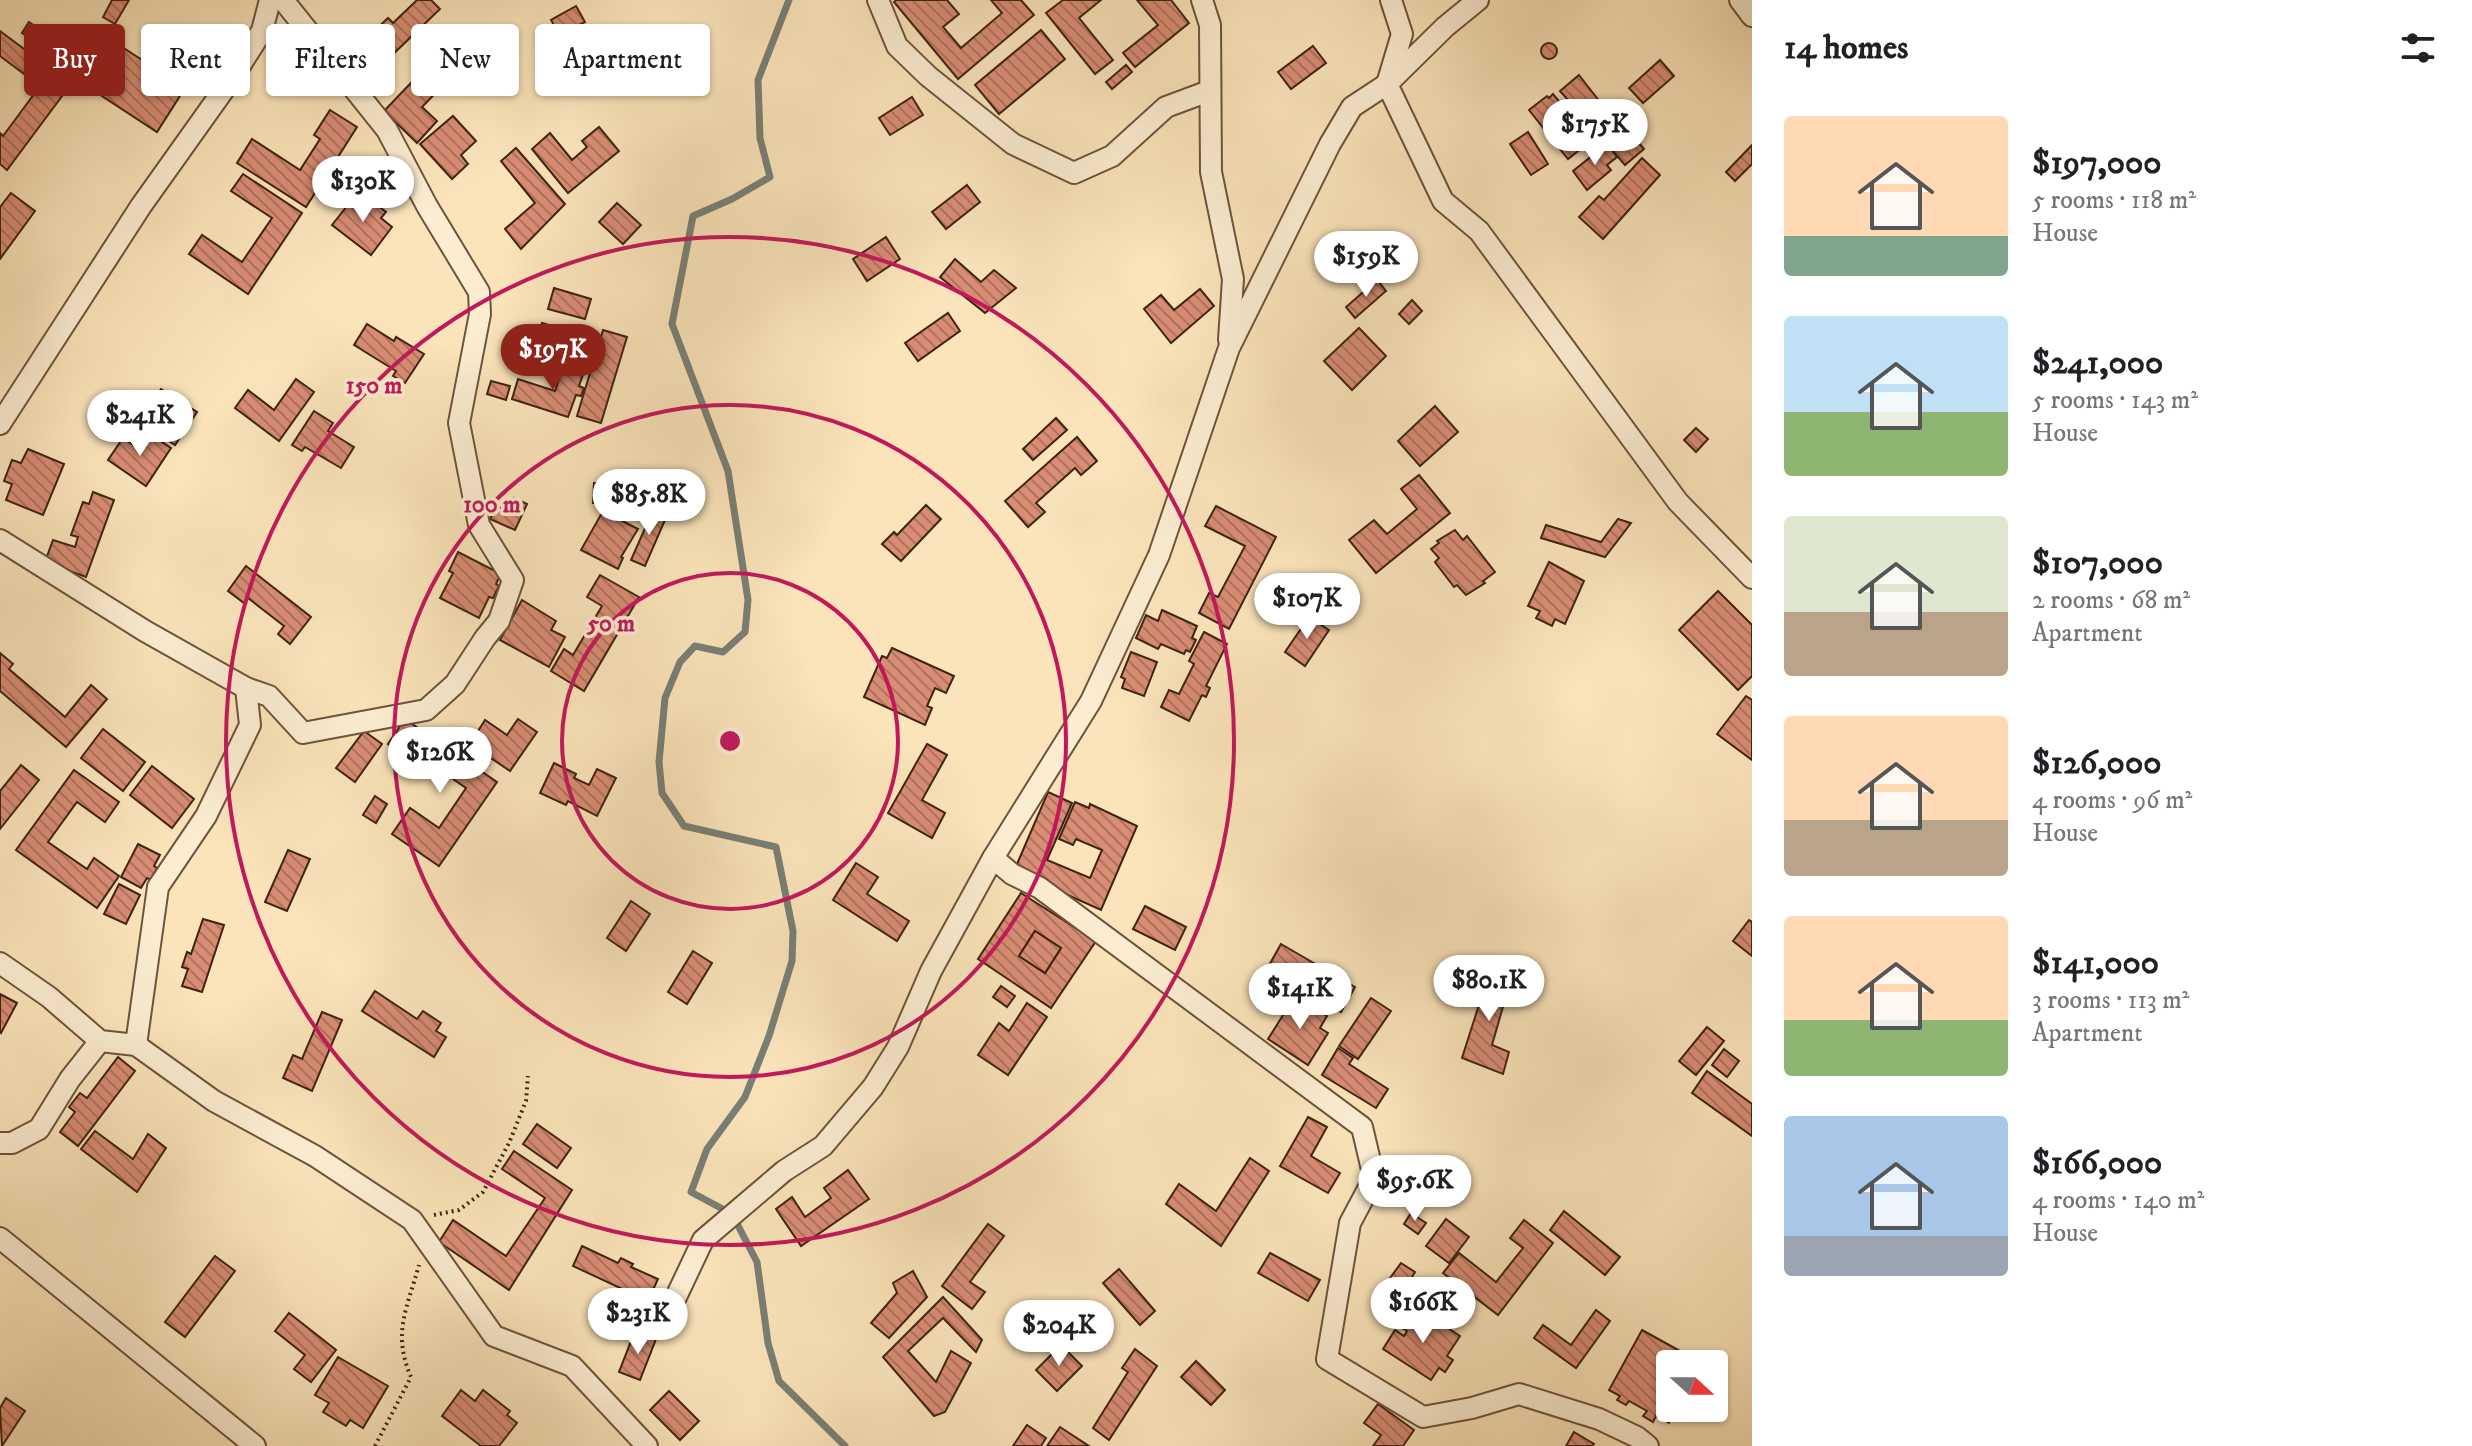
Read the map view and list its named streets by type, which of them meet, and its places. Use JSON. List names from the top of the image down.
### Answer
{
  "north": "right",
  "page": {
    "heading": "14 homes",
    "chip": [
      "Buy",
      "Rent",
      "Filters",
      "New",
      "Apartment"
    ],
    "list": [
      {
        "name": "$197,000",
        "note": "5 rooms · 118 m² · House"
      },
      {
        "name": "$241,000",
        "note": "5 rooms · 143 m² · House"
      },
      {
        "name": "$107,000",
        "note": "2 rooms · 68 m² · Apartment"
      },
      {
        "name": "$126,000",
        "note": "4 rooms · 96 m² · House"
      },
      {
        "name": "$141,000",
        "note": "3 rooms · 113 m² · Apartment"
      },
      {
        "name": "$166,000",
        "note": "4 rooms · 140 m² · House"
      }
    ],
    "price": [
      "$175K",
      "$130K",
      "$159K",
      "$197K",
      "$241K",
      "$85.8K",
      "$107K",
      "$126K",
      "$80.1K",
      "$141K",
      "$95.6K",
      "$166K",
      "$231K",
      "$204K"
    ]
  },
  "rings": ["150 m", "100 m", "50 m"]
}
